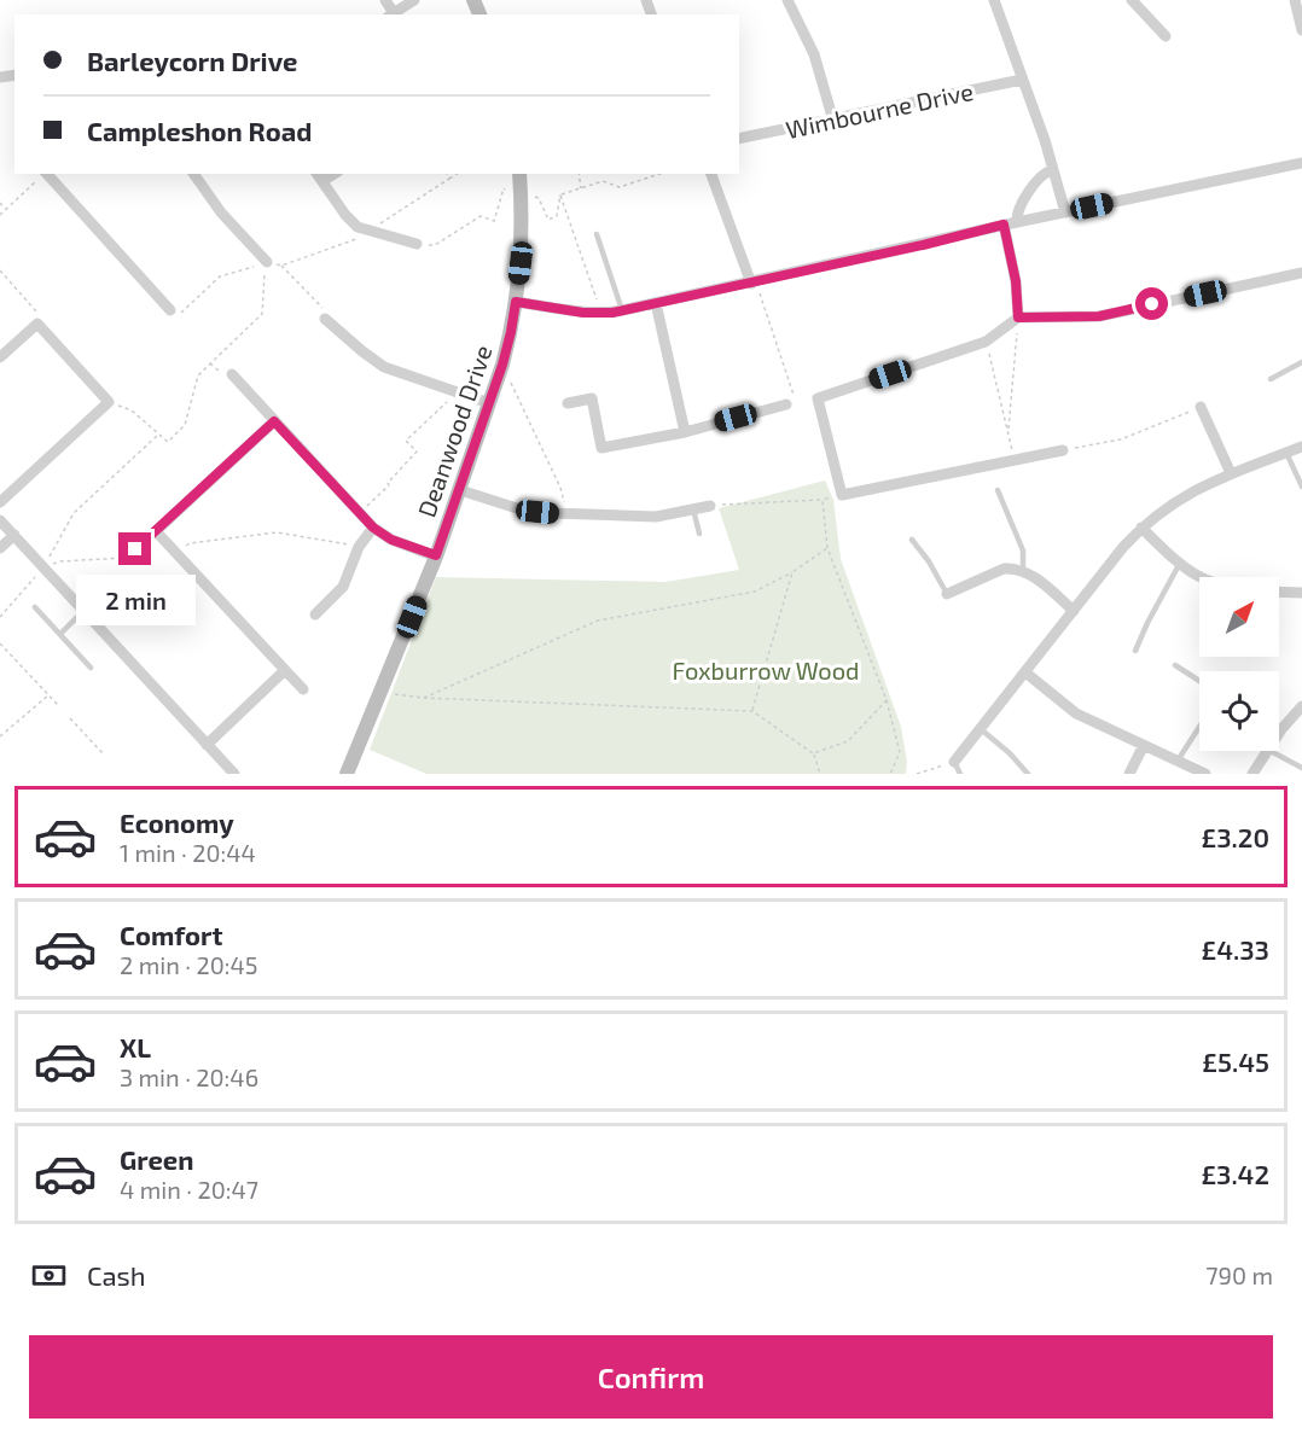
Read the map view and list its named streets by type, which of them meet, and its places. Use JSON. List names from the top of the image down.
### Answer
{
  "streets": {
    "street": ["Wimbourne Drive", "Deanwood Drive"]
  },
  "parks": ["Foxburrow Wood"],
  "north": "top right",
  "page": {
    "banner": ["Barleycorn Drive", "Campleshon Road"],
    "bubble": "2 min",
    "list": [
      {
        "name": "Economy",
        "note": "1 min · 20:44",
        "value": "£3.20"
      },
      {
        "name": "Comfort",
        "note": "2 min · 20:45",
        "value": "£4.33"
      },
      {
        "name": "XL",
        "note": "3 min · 20:46",
        "value": "£5.45"
      },
      {
        "name": "Green",
        "note": "4 min · 20:47",
        "value": "£3.42"
      }
    ],
    "pay": ["Cash", "790 m"],
    "buttons": "Confirm"
  }
}
